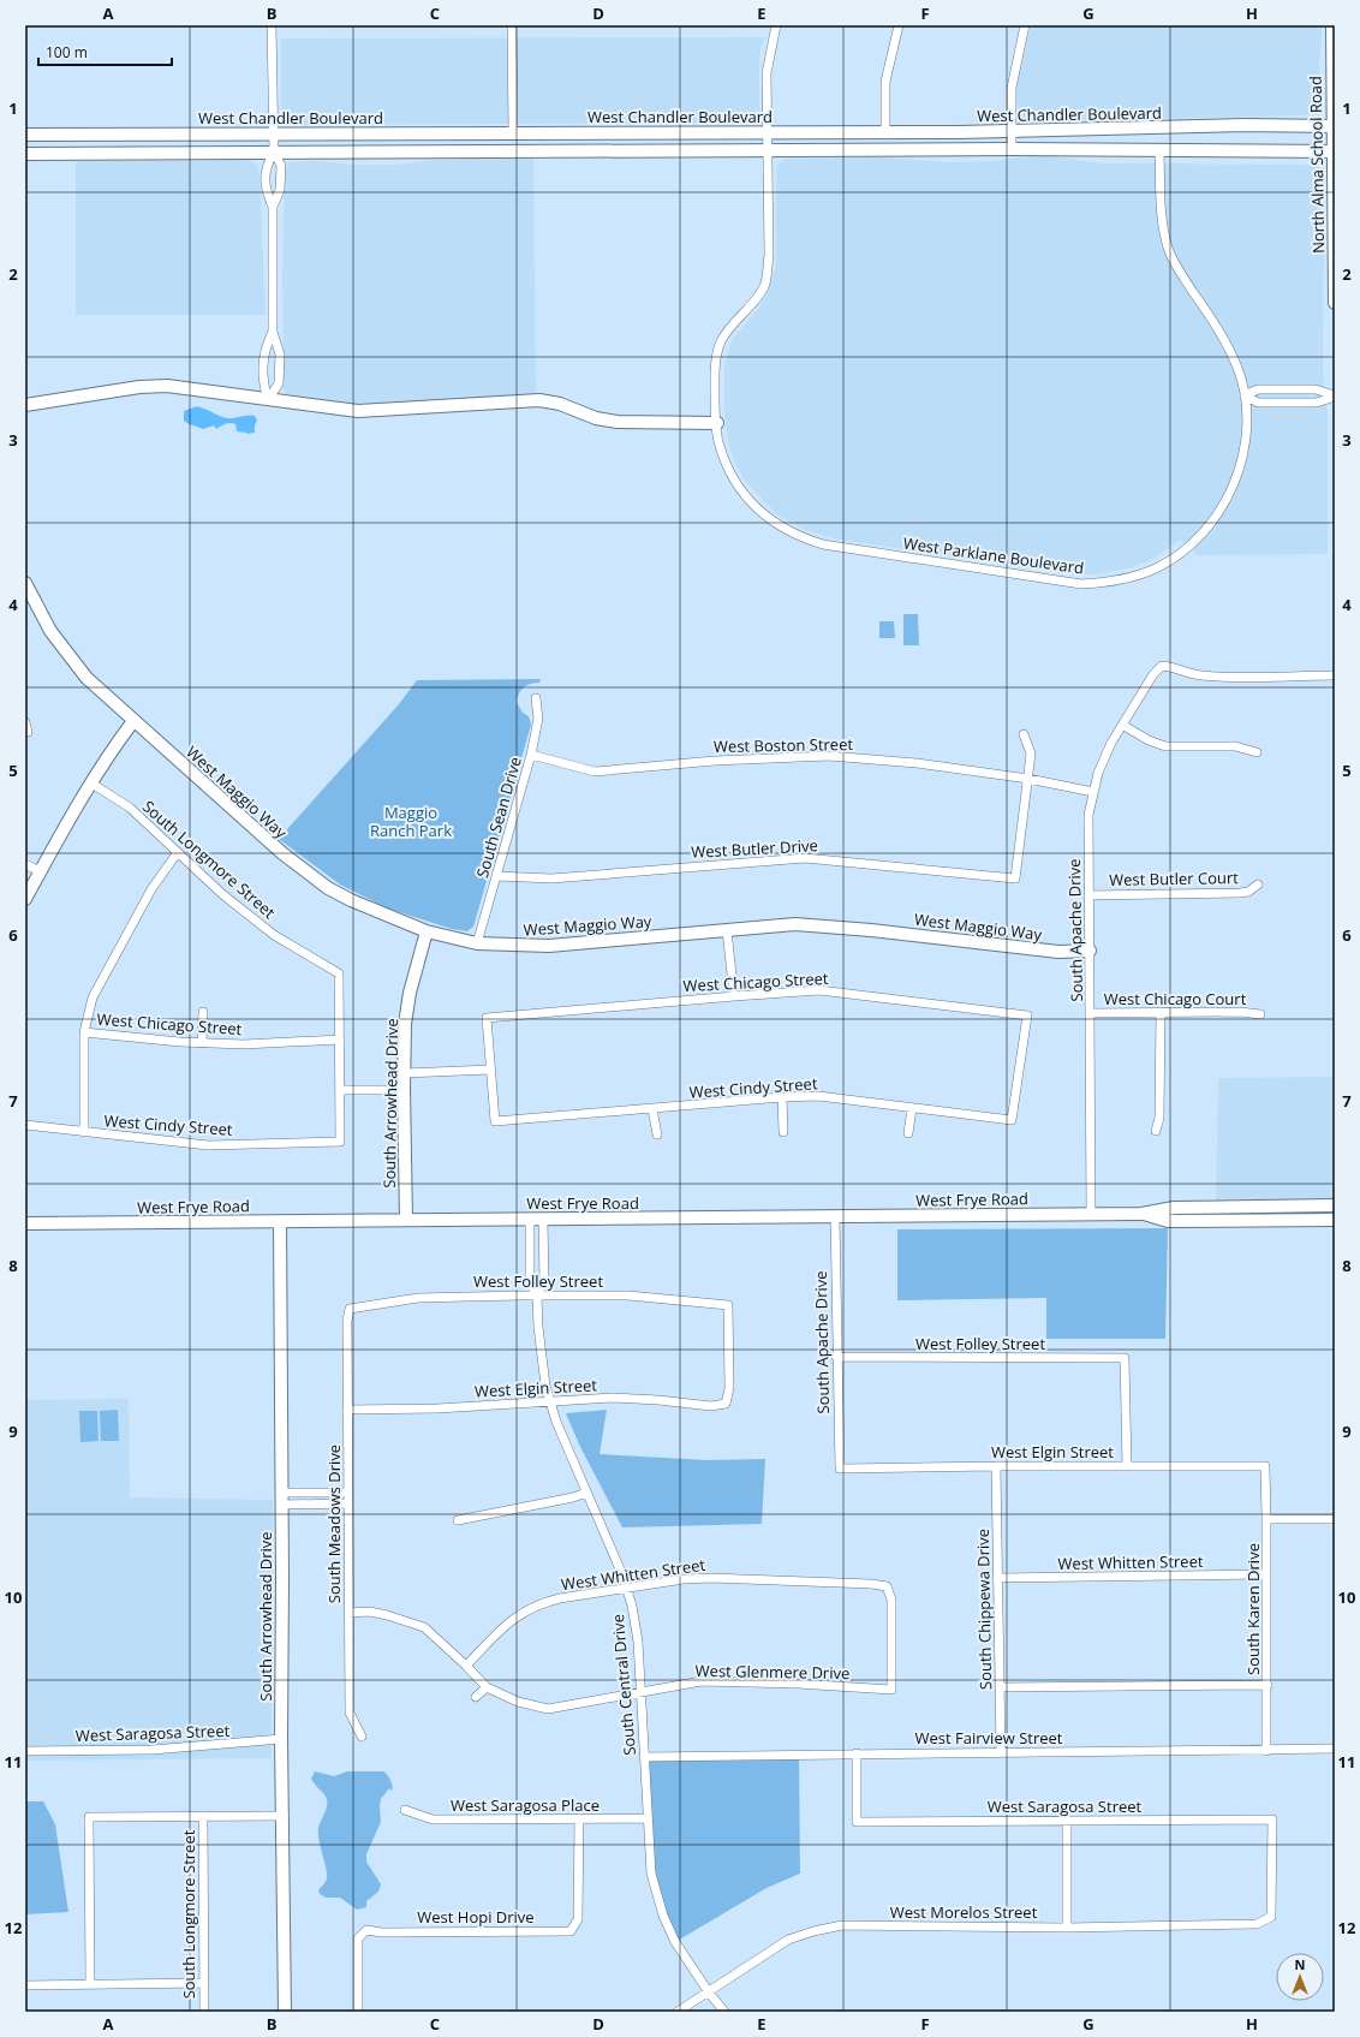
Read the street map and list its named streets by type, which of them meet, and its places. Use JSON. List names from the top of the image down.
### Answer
{
  "streets": {
    "street": [
      "West Chandler Boulevard",
      "North Alma School Road",
      "West Parklane Boulevard",
      "West Boston Street",
      "West Maggio Way",
      "South Sean Drive",
      "West Butler Drive",
      "South Longmore Street",
      "West Butler Court",
      "South Apache Drive",
      "West Chicago Street",
      "West Chicago Court",
      "West Cindy Street",
      "South Arrowhead Drive",
      "West Frye Road",
      "West Folley Street",
      "West Elgin Street",
      "South Meadows Drive",
      "West Whitten Street",
      "South Chippewa Drive",
      "South Karen Drive",
      "West Glenmere Drive",
      "South Central Drive",
      "West Saragosa Street",
      "West Fairview Street",
      "West Saragosa Place",
      "West Morelos Street",
      "West Hopi Drive"
    ]
  },
  "crossings": [
    ["West Chandler Boulevard", "North Alma School Road"],
    ["West Chandler Boulevard", "West Parklane Boulevard"],
    ["West Boston Street", "South Sean Drive"],
    ["West Boston Street", "West Butler Drive"],
    ["West Boston Street", "South Apache Drive"],
    ["West Maggio Way", "South Sean Drive"],
    ["West Maggio Way", "South Apache Drive"],
    ["West Maggio Way", "South Arrowhead Drive"],
    ["South Sean Drive", "West Butler Drive"],
    ["South Longmore Street", "West Chicago Street"],
    ["South Longmore Street", "West Cindy Street"],
    ["West Butler Court", "South Apache Drive"],
    ["South Apache Drive", "West Chicago Court"],
    ["South Apache Drive", "West Frye Road"],
    ["South Apache Drive", "West Folley Street"],
    ["South Apache Drive", "West Elgin Street"],
    ["West Chicago Street", "West Cindy Street"],
    ["South Arrowhead Drive", "West Frye Road"],
    ["South Arrowhead Drive", "West Saragosa Street"],
    ["West Frye Road", "South Central Drive"],
    ["West Folley Street", "West Elgin Street"],
    ["West Folley Street", "South Meadows Drive"],
    ["West Folley Street", "South Central Drive"],
    ["West Elgin Street", "South Meadows Drive"],
    ["West Elgin Street", "South Chippewa Drive"],
    ["West Elgin Street", "South Karen Drive"],
    ["West Elgin Street", "South Central Drive"],
    ["South Meadows Drive", "West Glenmere Drive"],
    ["West Whitten Street", "South Chippewa Drive"],
    ["West Whitten Street", "South Karen Drive"],
    ["West Whitten Street", "West Glenmere Drive"],
    ["West Whitten Street", "South Central Drive"],
    ["South Chippewa Drive", "West Fairview Street"],
    ["South Karen Drive", "West Fairview Street"],
    ["West Glenmere Drive", "South Central Drive"],
    ["South Central Drive", "West Fairview Street"],
    ["South Central Drive", "West Saragosa Place"],
    ["South Central Drive", "West Morelos Street"],
    ["West Saragosa Street", "West Fairview Street"],
    ["West Saragosa Street", "West Morelos Street"],
    ["West Saragosa Place", "West Hopi Drive"]
  ],
  "parks": ["Maggio Ranch Park"],
  "scale_bar": "100 m",
  "north": "top",
  "grid": {
    "columns": [
      "A",
      "B",
      "C",
      "D",
      "E",
      "F",
      "G",
      "H"
    ],
    "rows": [
      "1",
      "2",
      "3",
      "4",
      "5",
      "6",
      "7",
      "8",
      "9",
      "10",
      "11",
      "12"
    ]
  }
}
